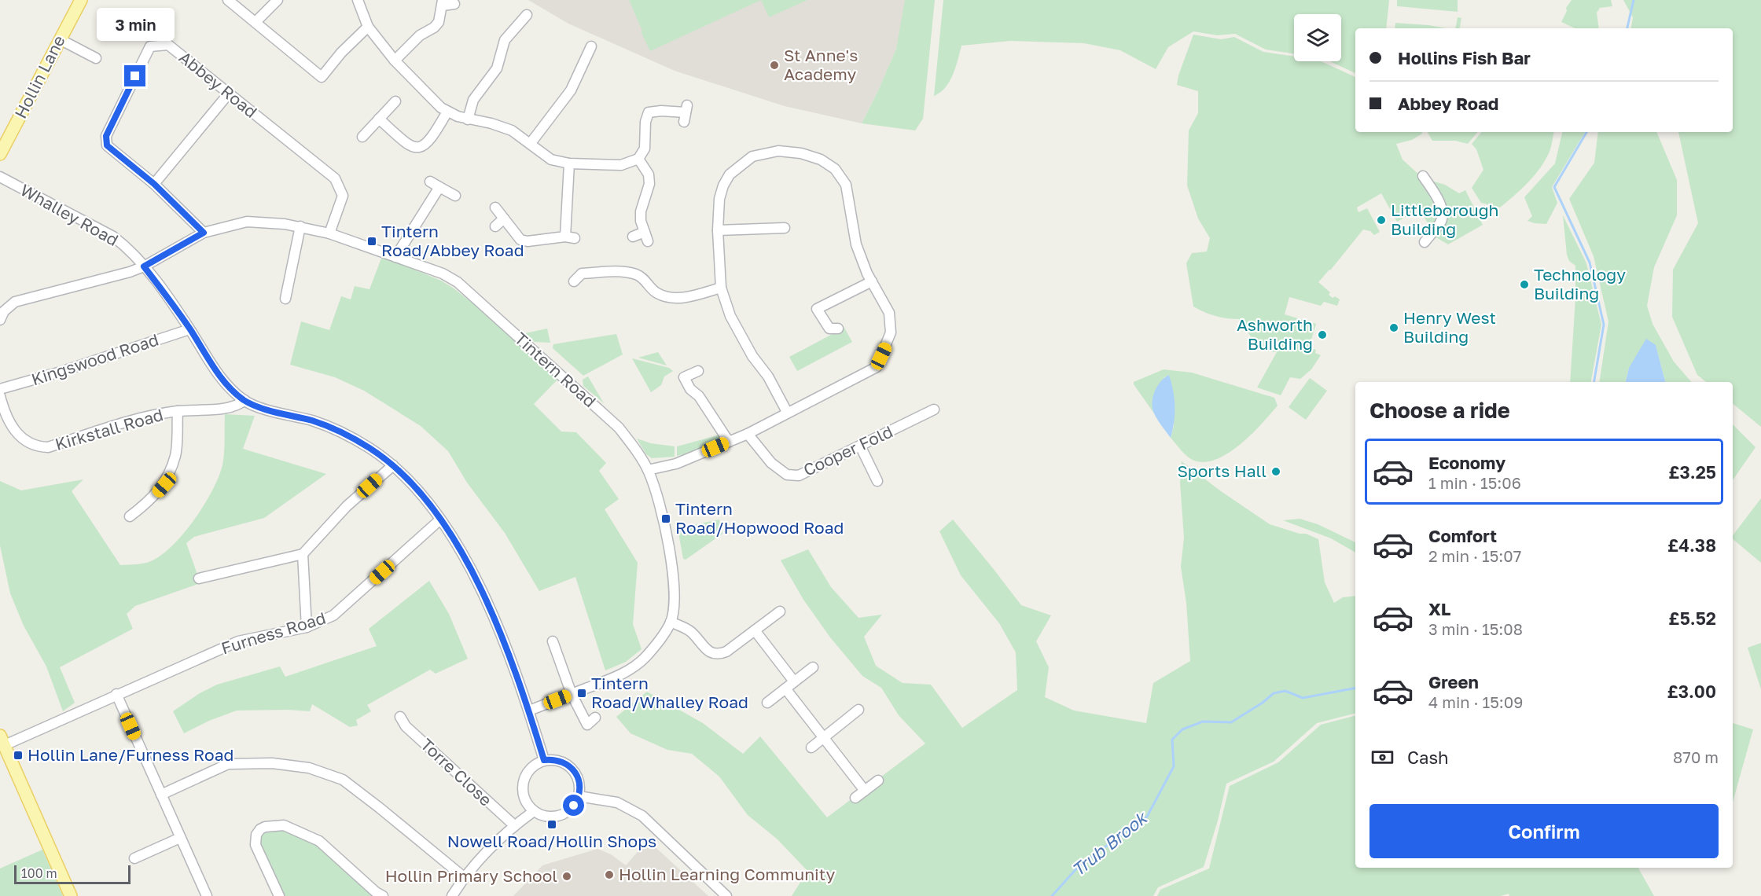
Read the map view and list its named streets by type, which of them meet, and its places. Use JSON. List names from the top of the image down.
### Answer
{
  "streets": {
    "main road": ["Hollin Lane"],
    "street": [
      "Abbey Road",
      "Whalley Road",
      "Kingswood Road",
      "Tintern Road",
      "Kirkstall Road",
      "Cooper Fold",
      "Furness Road",
      "Torre Close"
    ]
  },
  "crossings": [
    ["Abbey Road", "Tintern Road"],
    ["Whalley Road", "Kingswood Road"],
    ["Whalley Road", "Tintern Road"],
    ["Whalley Road", "Kirkstall Road"],
    ["Whalley Road", "Furness Road"]
  ],
  "water": ["Trub Brook"],
  "places": {
    "other": [
      "St Anne's Academy",
      "Littleborough Building",
      "Technology Building",
      "Henry West Building",
      "Ashworth Building",
      "Sports Hall",
      "Hollin Learning Community",
      "Hollin Primary School"
    ],
    "transit": [
      "Tintern Road/Abbey Road",
      "Tintern Road/Hopwood Road",
      "Tintern Road/Whalley Road",
      "Hollin Lane/Furness Road",
      "Nowell Road/Hollin Shops"
    ]
  },
  "scale_bar": "100 m",
  "page": {
    "bubble": "3 min",
    "banner": ["Hollins Fish Bar", "Abbey Road"],
    "heading": "Choose a ride",
    "list": [
      {
        "name": "Economy",
        "note": "1 min · 15:06",
        "value": "£3.25"
      },
      {
        "name": "Comfort",
        "note": "2 min · 15:07",
        "value": "£4.38"
      },
      {
        "name": "XL",
        "note": "3 min · 15:08",
        "value": "£5.52"
      },
      {
        "name": "Green",
        "note": "4 min · 15:09",
        "value": "£3.00"
      }
    ],
    "pay": ["Cash", "870 m"],
    "buttons": "Confirm",
    "scale": "100 m"
  }
}
